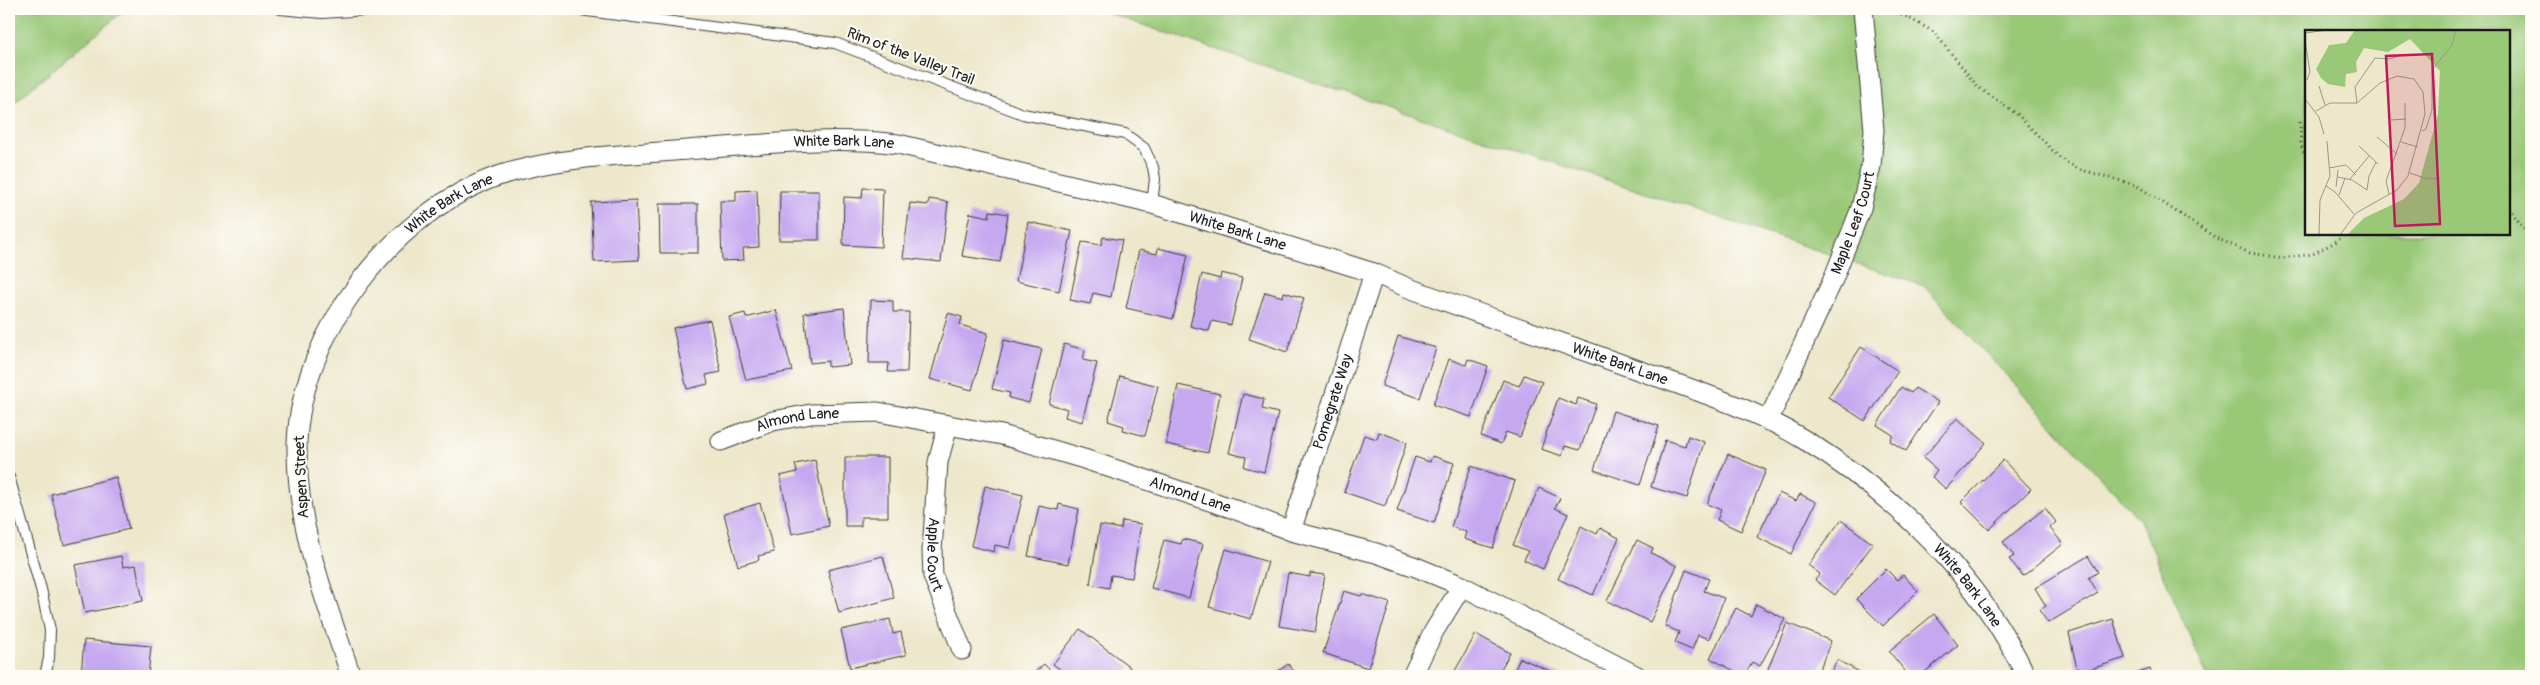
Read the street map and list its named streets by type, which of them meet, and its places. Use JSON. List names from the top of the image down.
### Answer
{
  "streets": {
    "street": [
      "White Bark Lane",
      "Maple Leaf Court",
      "Pomegrate Way",
      "Almond Lane",
      "Aspen Street",
      "Apple Court"
    ],
    "lane": ["Rim of the Valley Trail"]
  },
  "crossings": [
    ["Rim of the Valley Trail", "White Bark Lane"],
    ["White Bark Lane", "Maple Leaf Court"],
    ["White Bark Lane", "Pomegrate Way"],
    ["White Bark Lane", "Aspen Street"],
    ["Pomegrate Way", "Almond Lane"],
    ["Almond Lane", "Apple Court"]
  ]
}
